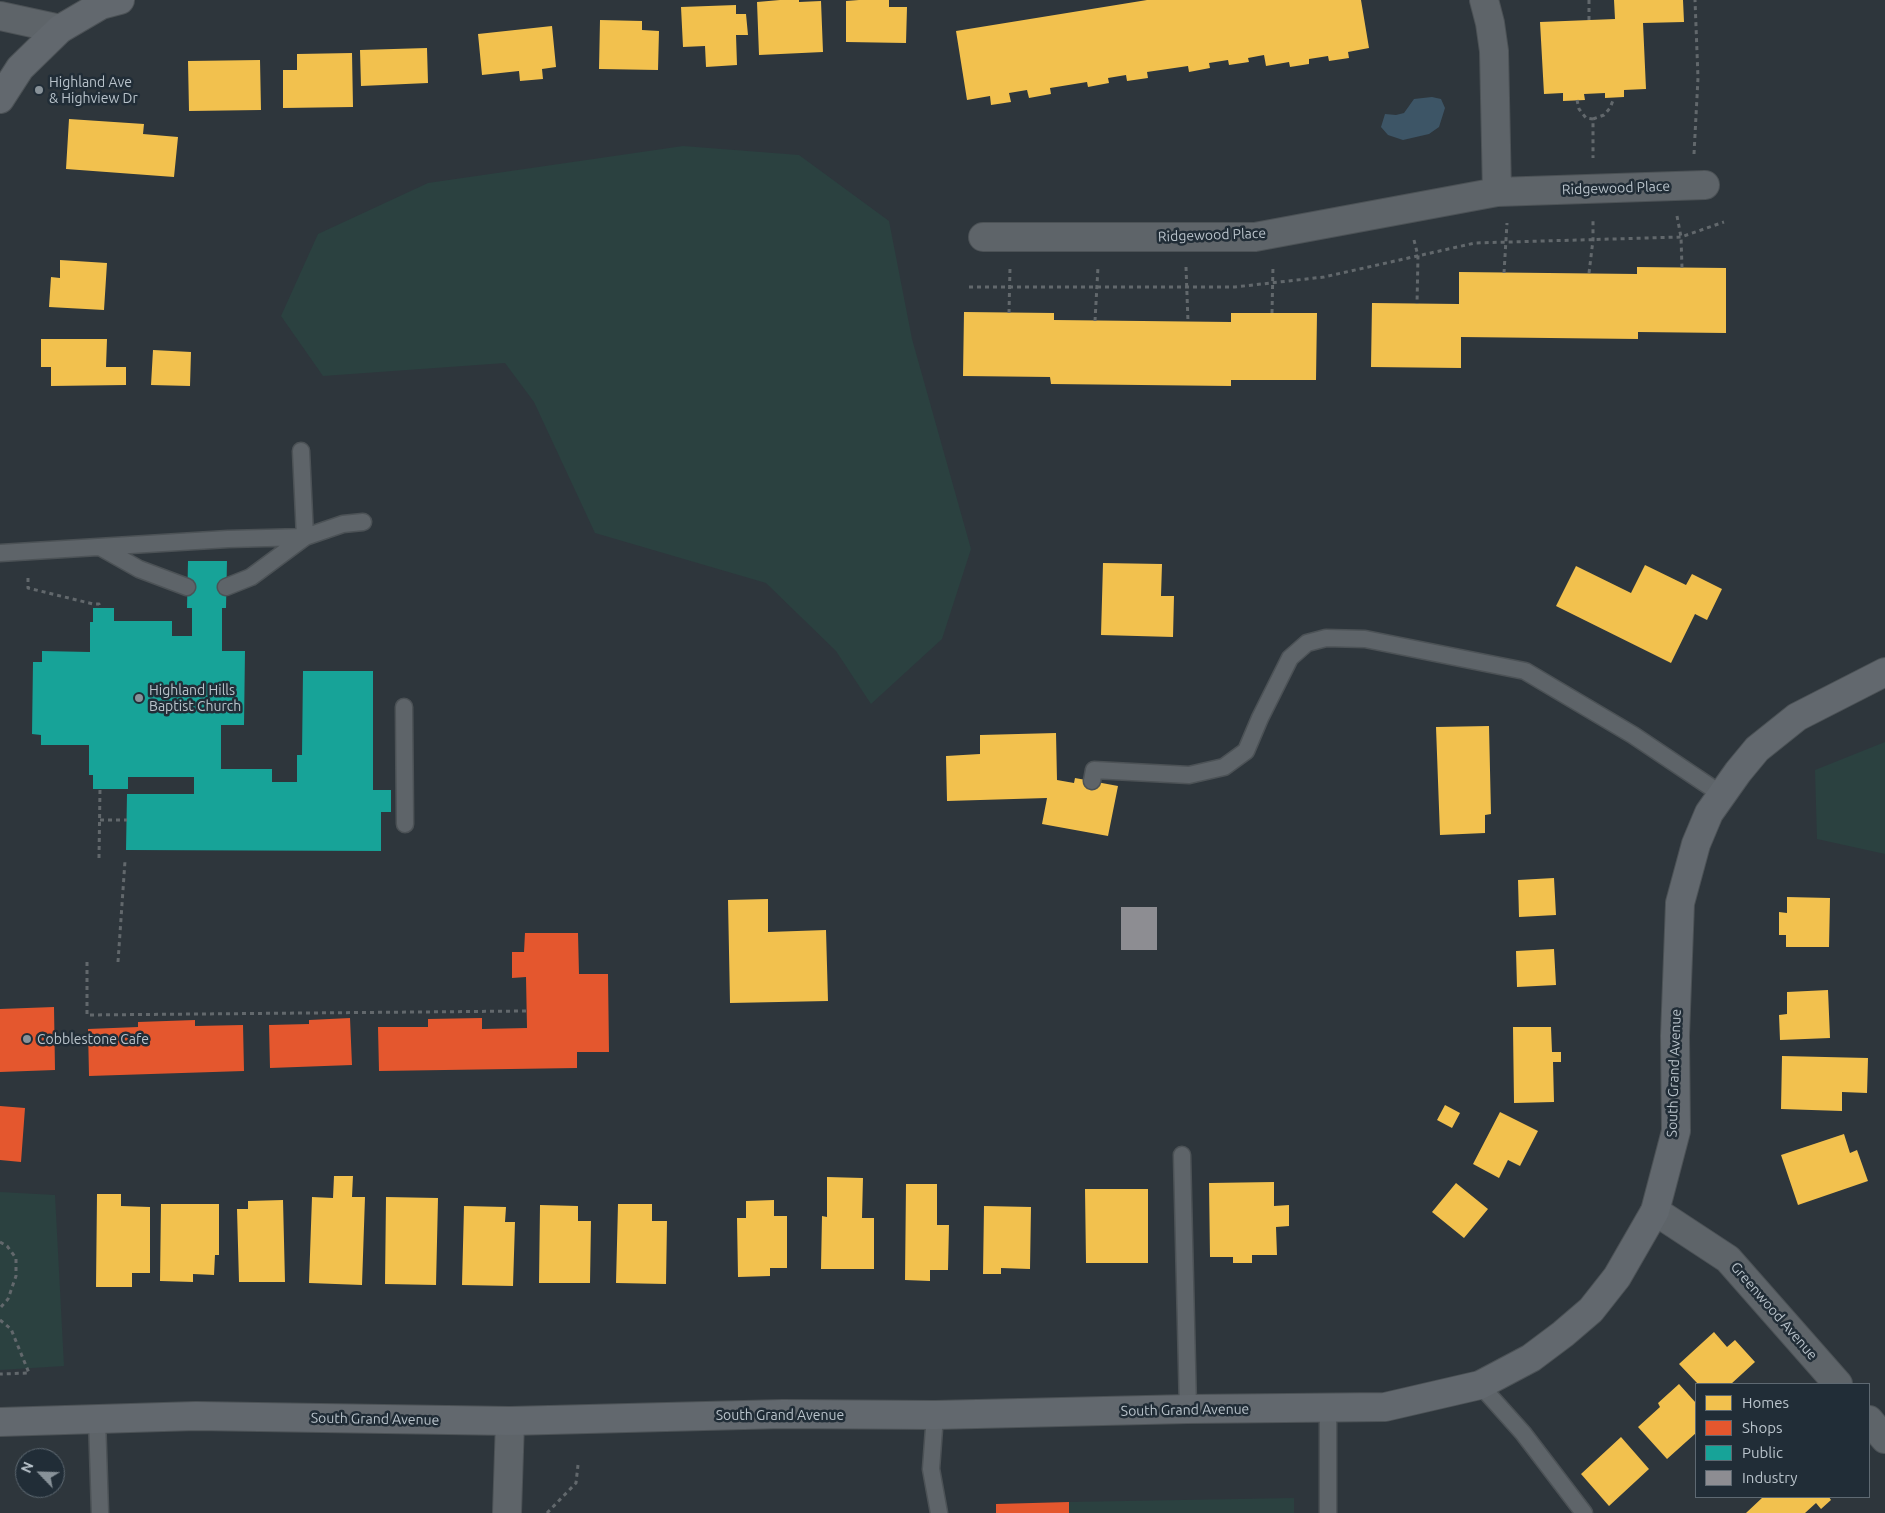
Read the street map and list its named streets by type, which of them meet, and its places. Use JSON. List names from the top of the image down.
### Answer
{
  "streets": {
    "main road": ["South Grand Avenue"],
    "street": ["Ridgewood Place", "Greenwood Avenue"]
  },
  "crossings": [
    ["South Grand Avenue", "Greenwood Avenue"]
  ],
  "places": ["Highland Ave & Highview Dr", "Highland Hills Baptist Church", "Cobblestone Cafe"],
  "legend": [
    "Homes",
    "Shops",
    "Public",
    "Industry"
  ],
  "north": "top left"
}
